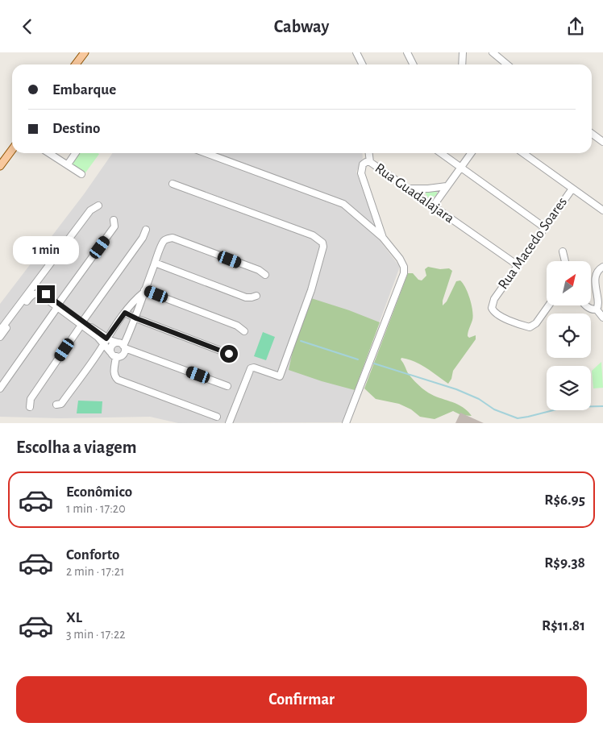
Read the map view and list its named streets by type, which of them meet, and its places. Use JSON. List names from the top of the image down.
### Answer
{
  "streets": {
    "street": ["Rua Guadalajara", "Rua Macedo Soares"]
  },
  "crossings": [
    ["Rua Guadalajara", "Rua Macedo Soares"]
  ],
  "north": "top right",
  "page": {
    "header": "Cabway",
    "banner": ["Embarque", "Destino"],
    "bubble": "1 min",
    "heading": "Escolha a viagem",
    "list": [
      {
        "name": "Econômico",
        "note": "1 min · 17:20",
        "value": "R$6.95"
      },
      {
        "name": "Conforto",
        "note": "2 min · 17:21",
        "value": "R$9.38"
      },
      {
        "name": "XL",
        "note": "3 min · 17:22",
        "value": "R$11.81"
      }
    ],
    "buttons": "Confirmar"
  }
}
